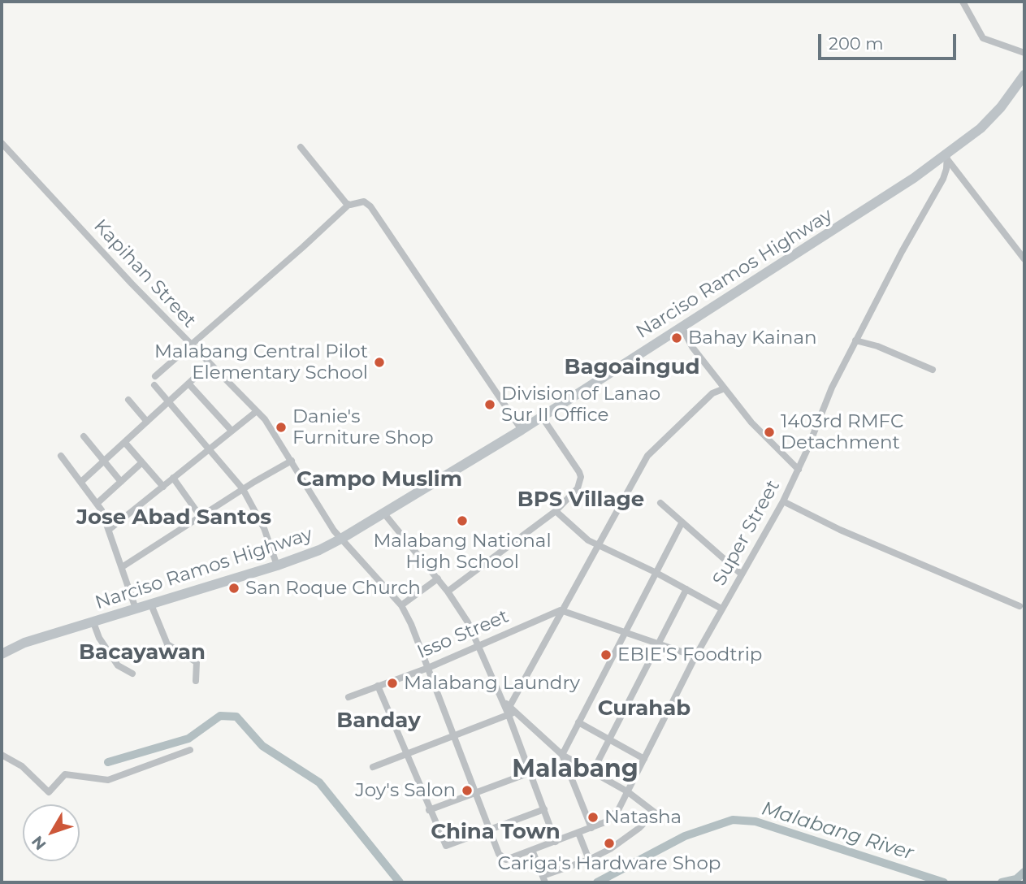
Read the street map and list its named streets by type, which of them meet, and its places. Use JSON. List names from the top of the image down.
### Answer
{
  "streets": {
    "highway": ["Narciso Ramos Highway"],
    "street": ["Kapihan Street", "Super Street", "Isso Street"]
  },
  "crossings": [
    ["Kapihan Street", "Narciso Ramos Highway"],
    ["Kapihan Street", "Super Street"],
    ["Kapihan Street", "Isso Street"],
    ["Narciso Ramos Highway", "Super Street"]
  ],
  "districts": [
    "Bagoaingud",
    "Campo Muslim",
    "BPS Village",
    "Jose Abad Santos",
    "Bacayawan",
    "Curahab",
    "Banday",
    "Malabang",
    "China Town"
  ],
  "water": ["Malabang River"],
  "places": [
    "Bahay Kainan",
    "Malabang Central Pilot Elementary School",
    "Division of Lanao Sur II Office",
    "Danie's Furniture Shop",
    "1403rd RMFC Detachment",
    "Malabang National High School",
    "San Roque Church",
    "EBIE'S Foodtrip",
    "Malabang Laundry",
    "Joy's Salon",
    "Natasha",
    "Cariga's Hardware Shop"
  ],
  "scale_bar": "200 m",
  "north": "bottom left"
}
